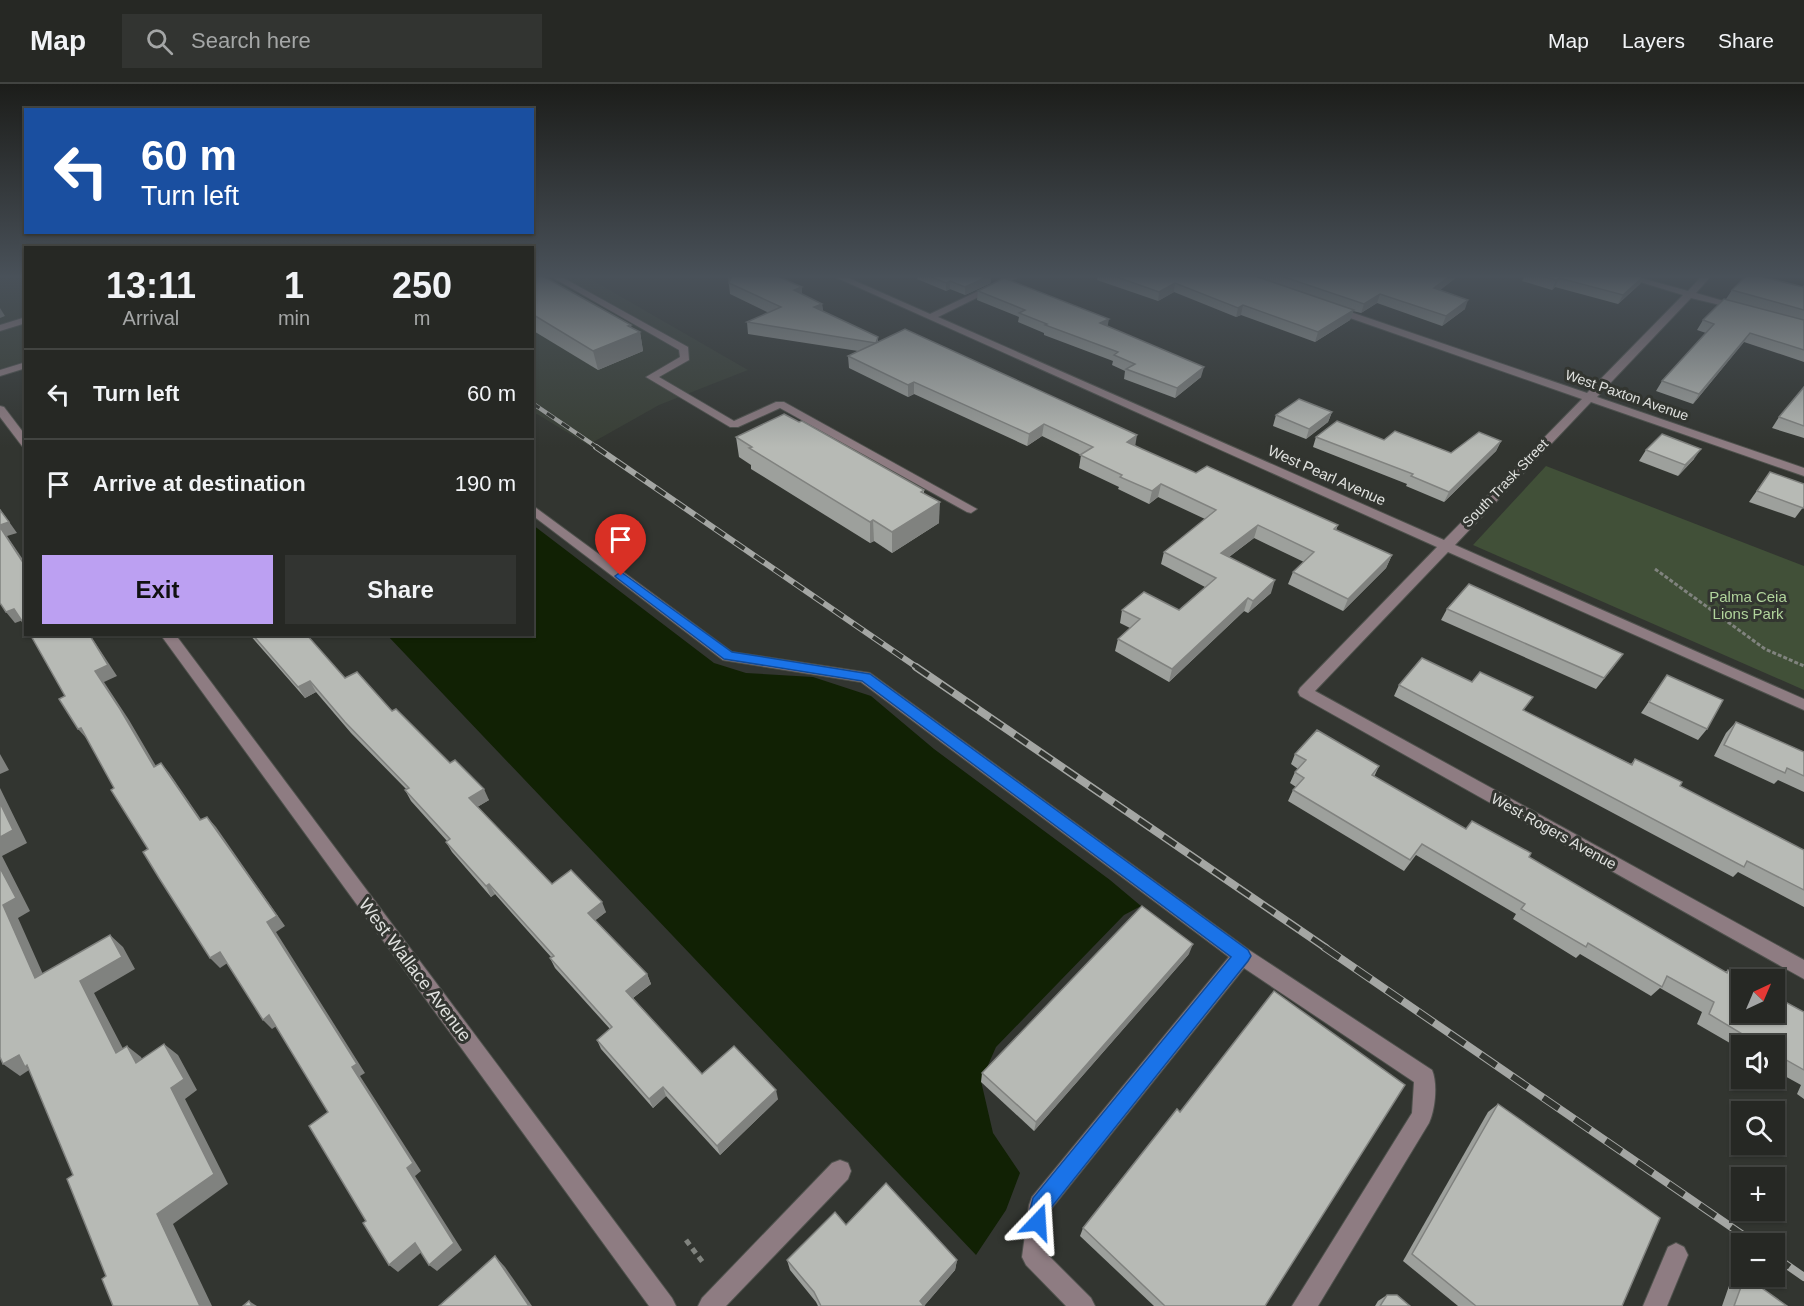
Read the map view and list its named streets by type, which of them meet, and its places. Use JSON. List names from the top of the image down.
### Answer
{
  "streets": {
    "street": [
      "West Paxton Avenue",
      "West Pearl Avenue",
      "South Trask Street",
      "West Rogers Avenue",
      "West Wallace Avenue"
    ]
  },
  "crossings": [
    ["West Paxton Avenue", "South Trask Street"],
    ["West Pearl Avenue", "South Trask Street"],
    ["South Trask Street", "West Rogers Avenue"]
  ],
  "parks": ["Palma Ceia Lions Park"],
  "north": "top right",
  "page": {
    "header": "Map",
    "search": "Search here",
    "nav": ["Map", "Layers", "Share"],
    "turn": ["60 m", "Turn left"],
    "eta": [
      "13:11",
      "Arrival",
      "1",
      "min",
      "250",
      "m"
    ],
    "list": [
      {
        "name": "Turn left",
        "value": "60 m"
      },
      {
        "name": "Arrive at destination",
        "value": "190 m"
      }
    ],
    "buttons": ["Exit", "Share"],
    "map_buttons": ["+", "−"]
  }
}
